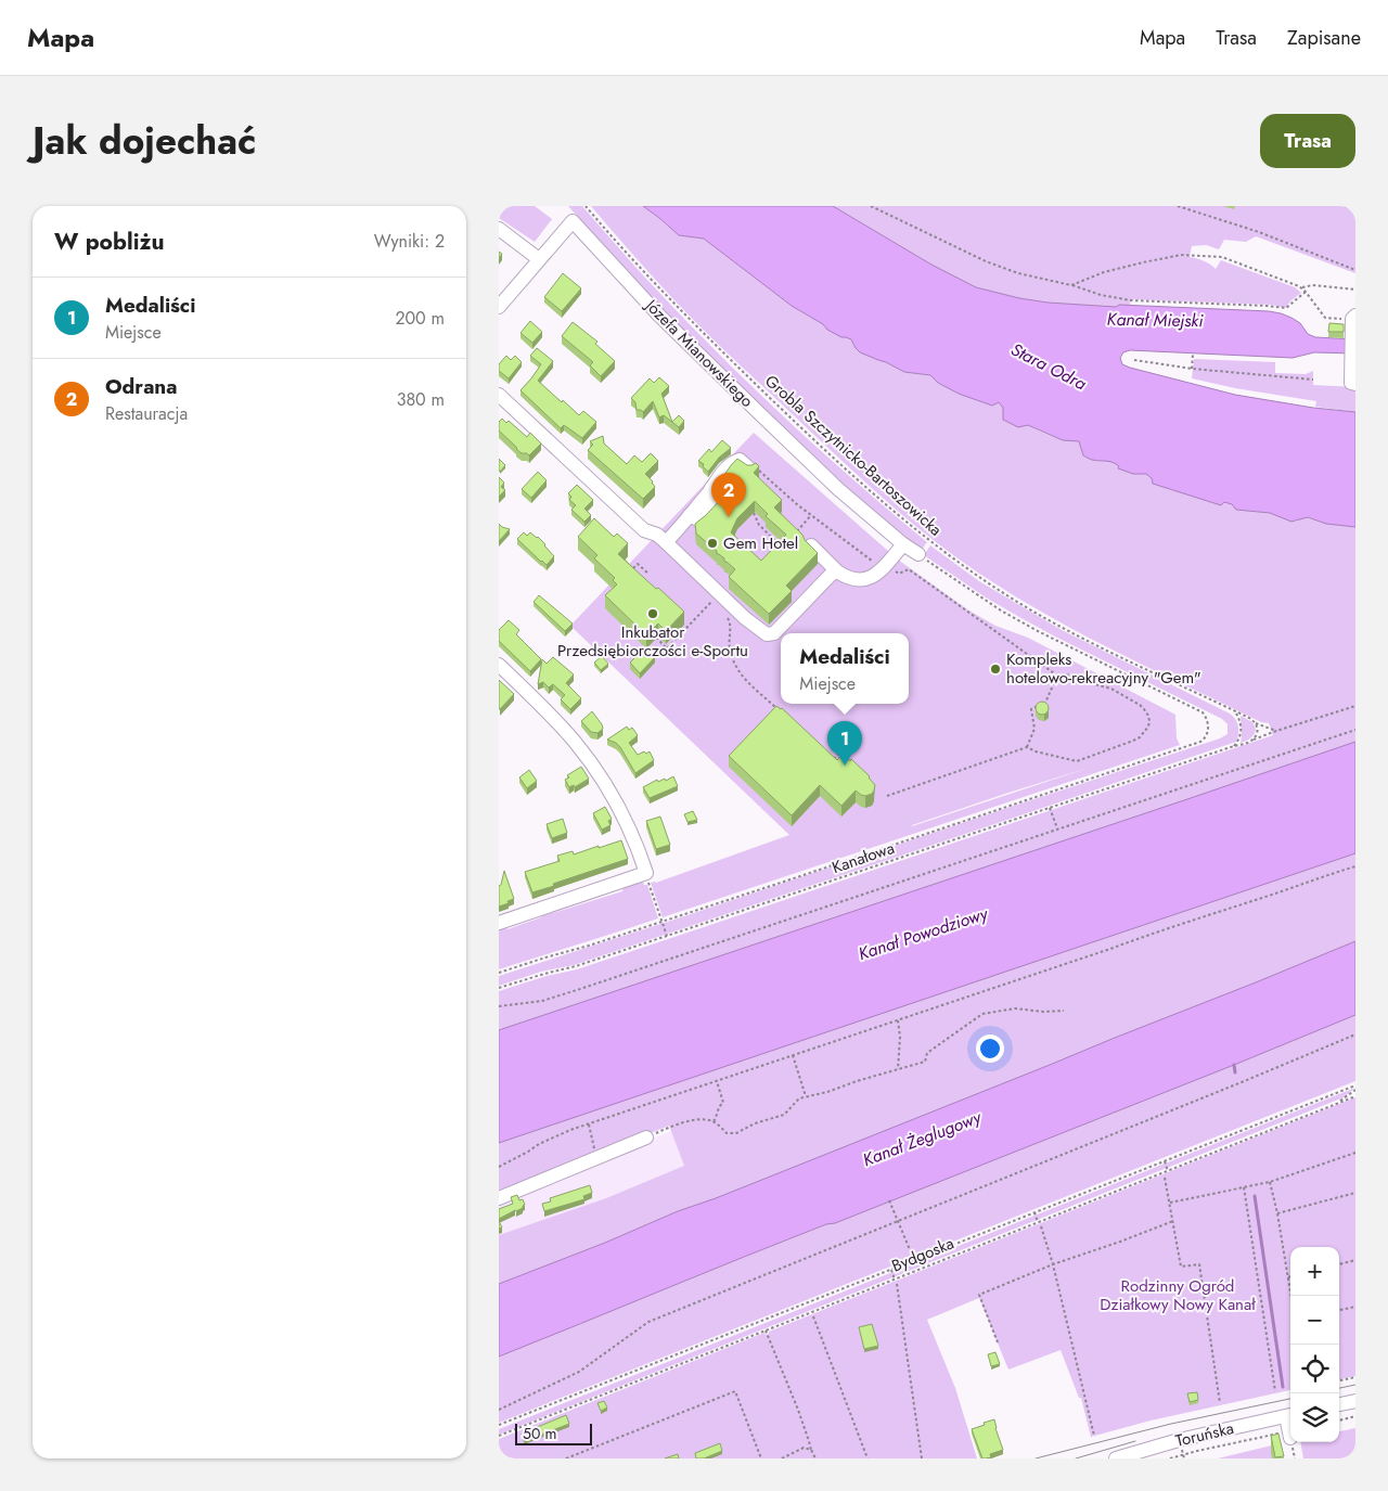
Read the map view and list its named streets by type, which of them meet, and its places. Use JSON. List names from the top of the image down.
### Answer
{
  "streets": {
    "street": ["Józefa Mianowskiego", "Toruńska"],
    "path": ["Grobla Szczytnicko-Bartoszowicka", "Kanałowa", "Bydgoska"]
  },
  "crossings": [
    ["Grobla Szczytnicko-Bartoszowicka", "Kanałowa"]
  ],
  "water": [
    "Kanał Miejski",
    "Stara Odra",
    "Kanał Powodziowy",
    "Kanał Żeglugowy"
  ],
  "parks": ["Rodzinny Ogród Działkowy Nowy Kanał"],
  "places": ["Gem Hotel", "Inkubator Przedsiębiorczości e-Sportu", "Kompleks hotelowo-rekreacyjny \"Gem\""],
  "scale_bar": "50 m",
  "page": {
    "header": "Mapa",
    "nav": ["Mapa", "Trasa", "Zapisane"],
    "title": "Jak dojechać",
    "buttons": "Trasa",
    "heading": ["W pobliżu", "Wyniki: 2"],
    "list": [
      {
        "mark": "1",
        "name": "Medaliści",
        "note": "Miejsce",
        "value": "200 m"
      },
      {
        "mark": "2",
        "name": "Odrana",
        "note": "Restauracja",
        "value": "380 m"
      }
    ],
    "pins": ["2", "1"],
    "popup": ["Medaliści", "Miejsce"],
    "map_buttons": ["+", "−"],
    "scale": "50 m"
  }
}
